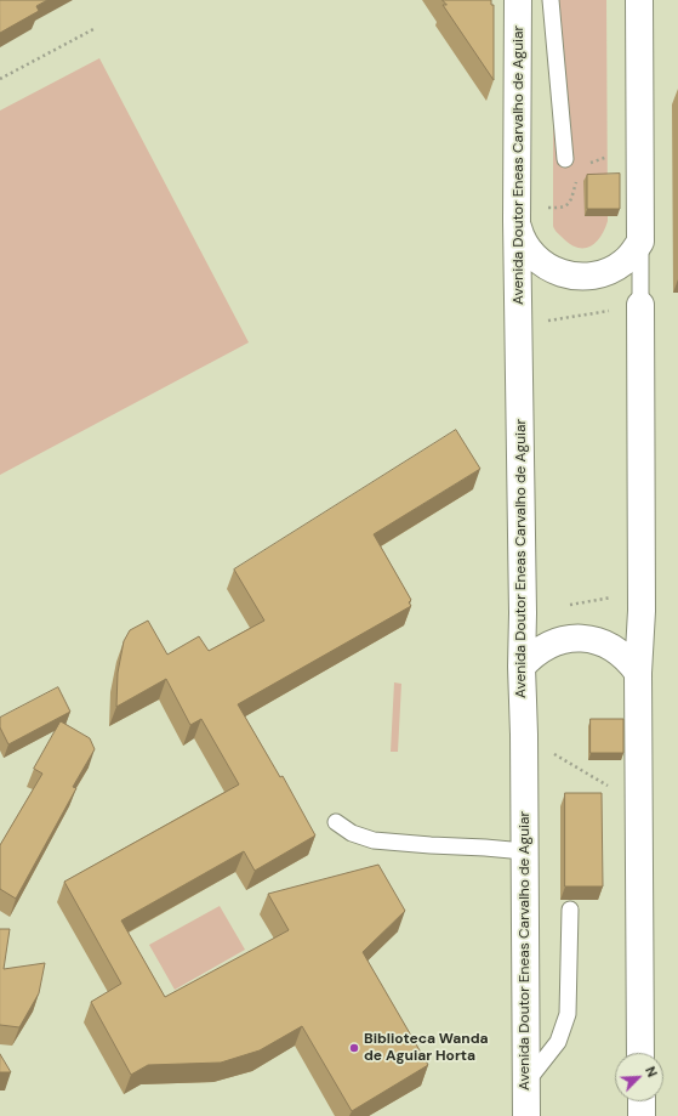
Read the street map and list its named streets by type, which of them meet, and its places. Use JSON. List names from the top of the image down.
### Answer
{
  "streets": {
    "street": ["Avenida Doutor Eneas Carvalho de Aguiar"]
  },
  "places": ["Biblioteca Wanda de Aguiar Horta"],
  "north": "top right"
}
